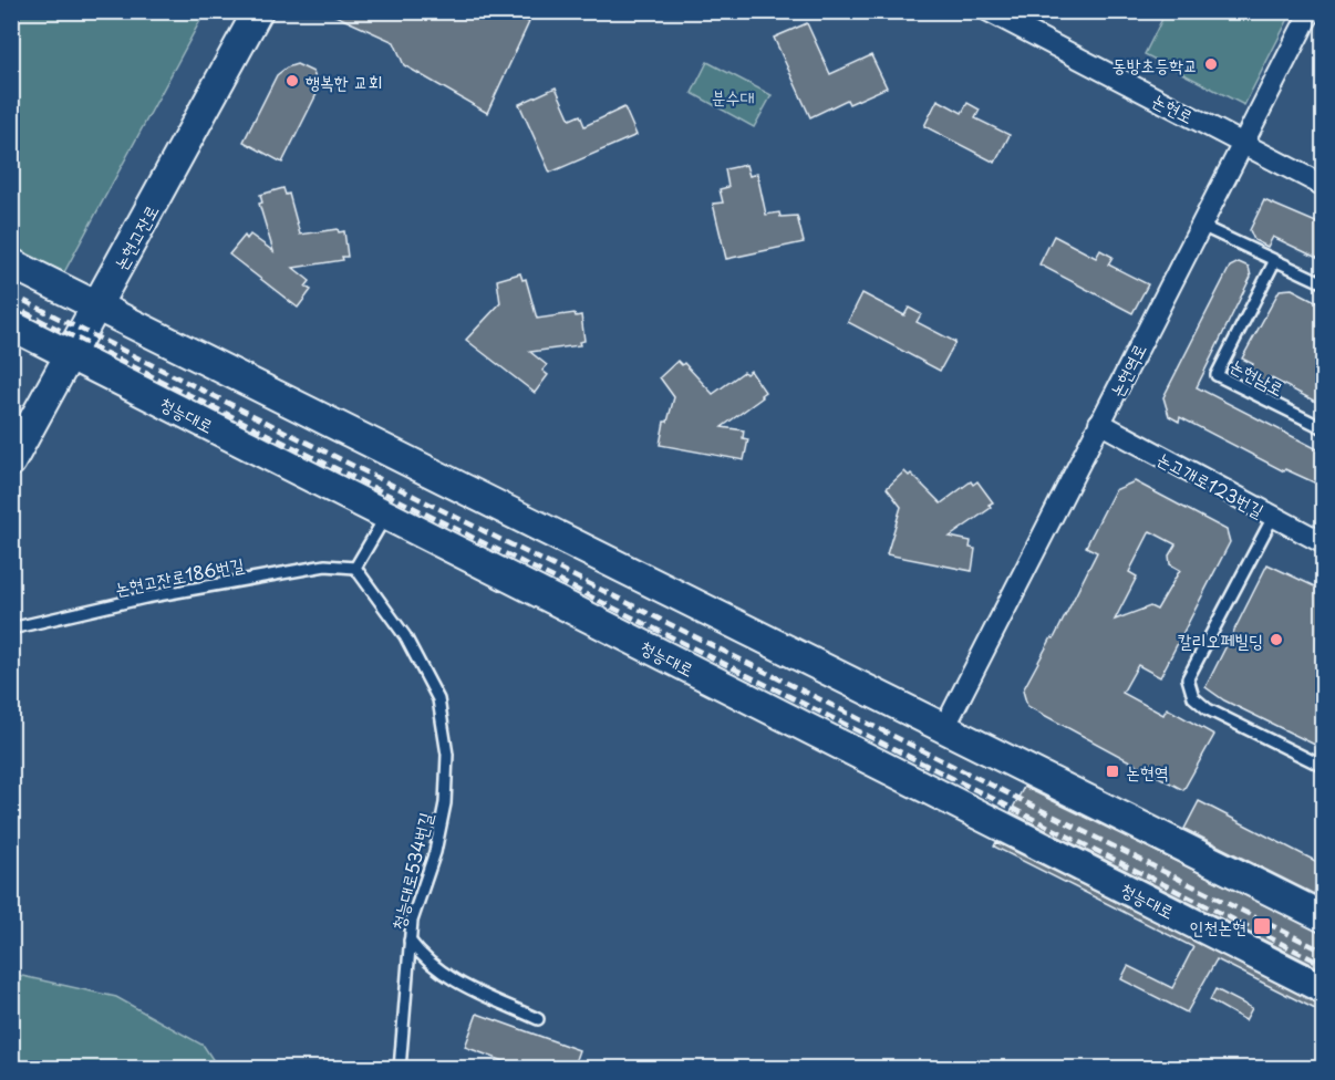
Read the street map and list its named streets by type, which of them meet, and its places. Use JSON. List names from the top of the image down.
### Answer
{
  "streets": {
    "main road": ["논현고잔로", "청능대로"],
    "street": ["논현로", "논현역로", "논고개로123번길"],
    "lane": ["논현남로", "논현고잔로186번길", "청능대로534번길"]
  },
  "crossings": [
    ["논현로", "논현역로"],
    ["논현고잔로", "청능대로"],
    ["논현역로", "논고개로123번길"],
    ["논현고잔로186번길", "청능대로534번길"]
  ],
  "parks": ["분수대"],
  "places": {
    "other": ["동방초등학교", "행복한 교회", "칼리오페빌딩"],
    "transit": ["논현역", "인천논현"]
  }
}
